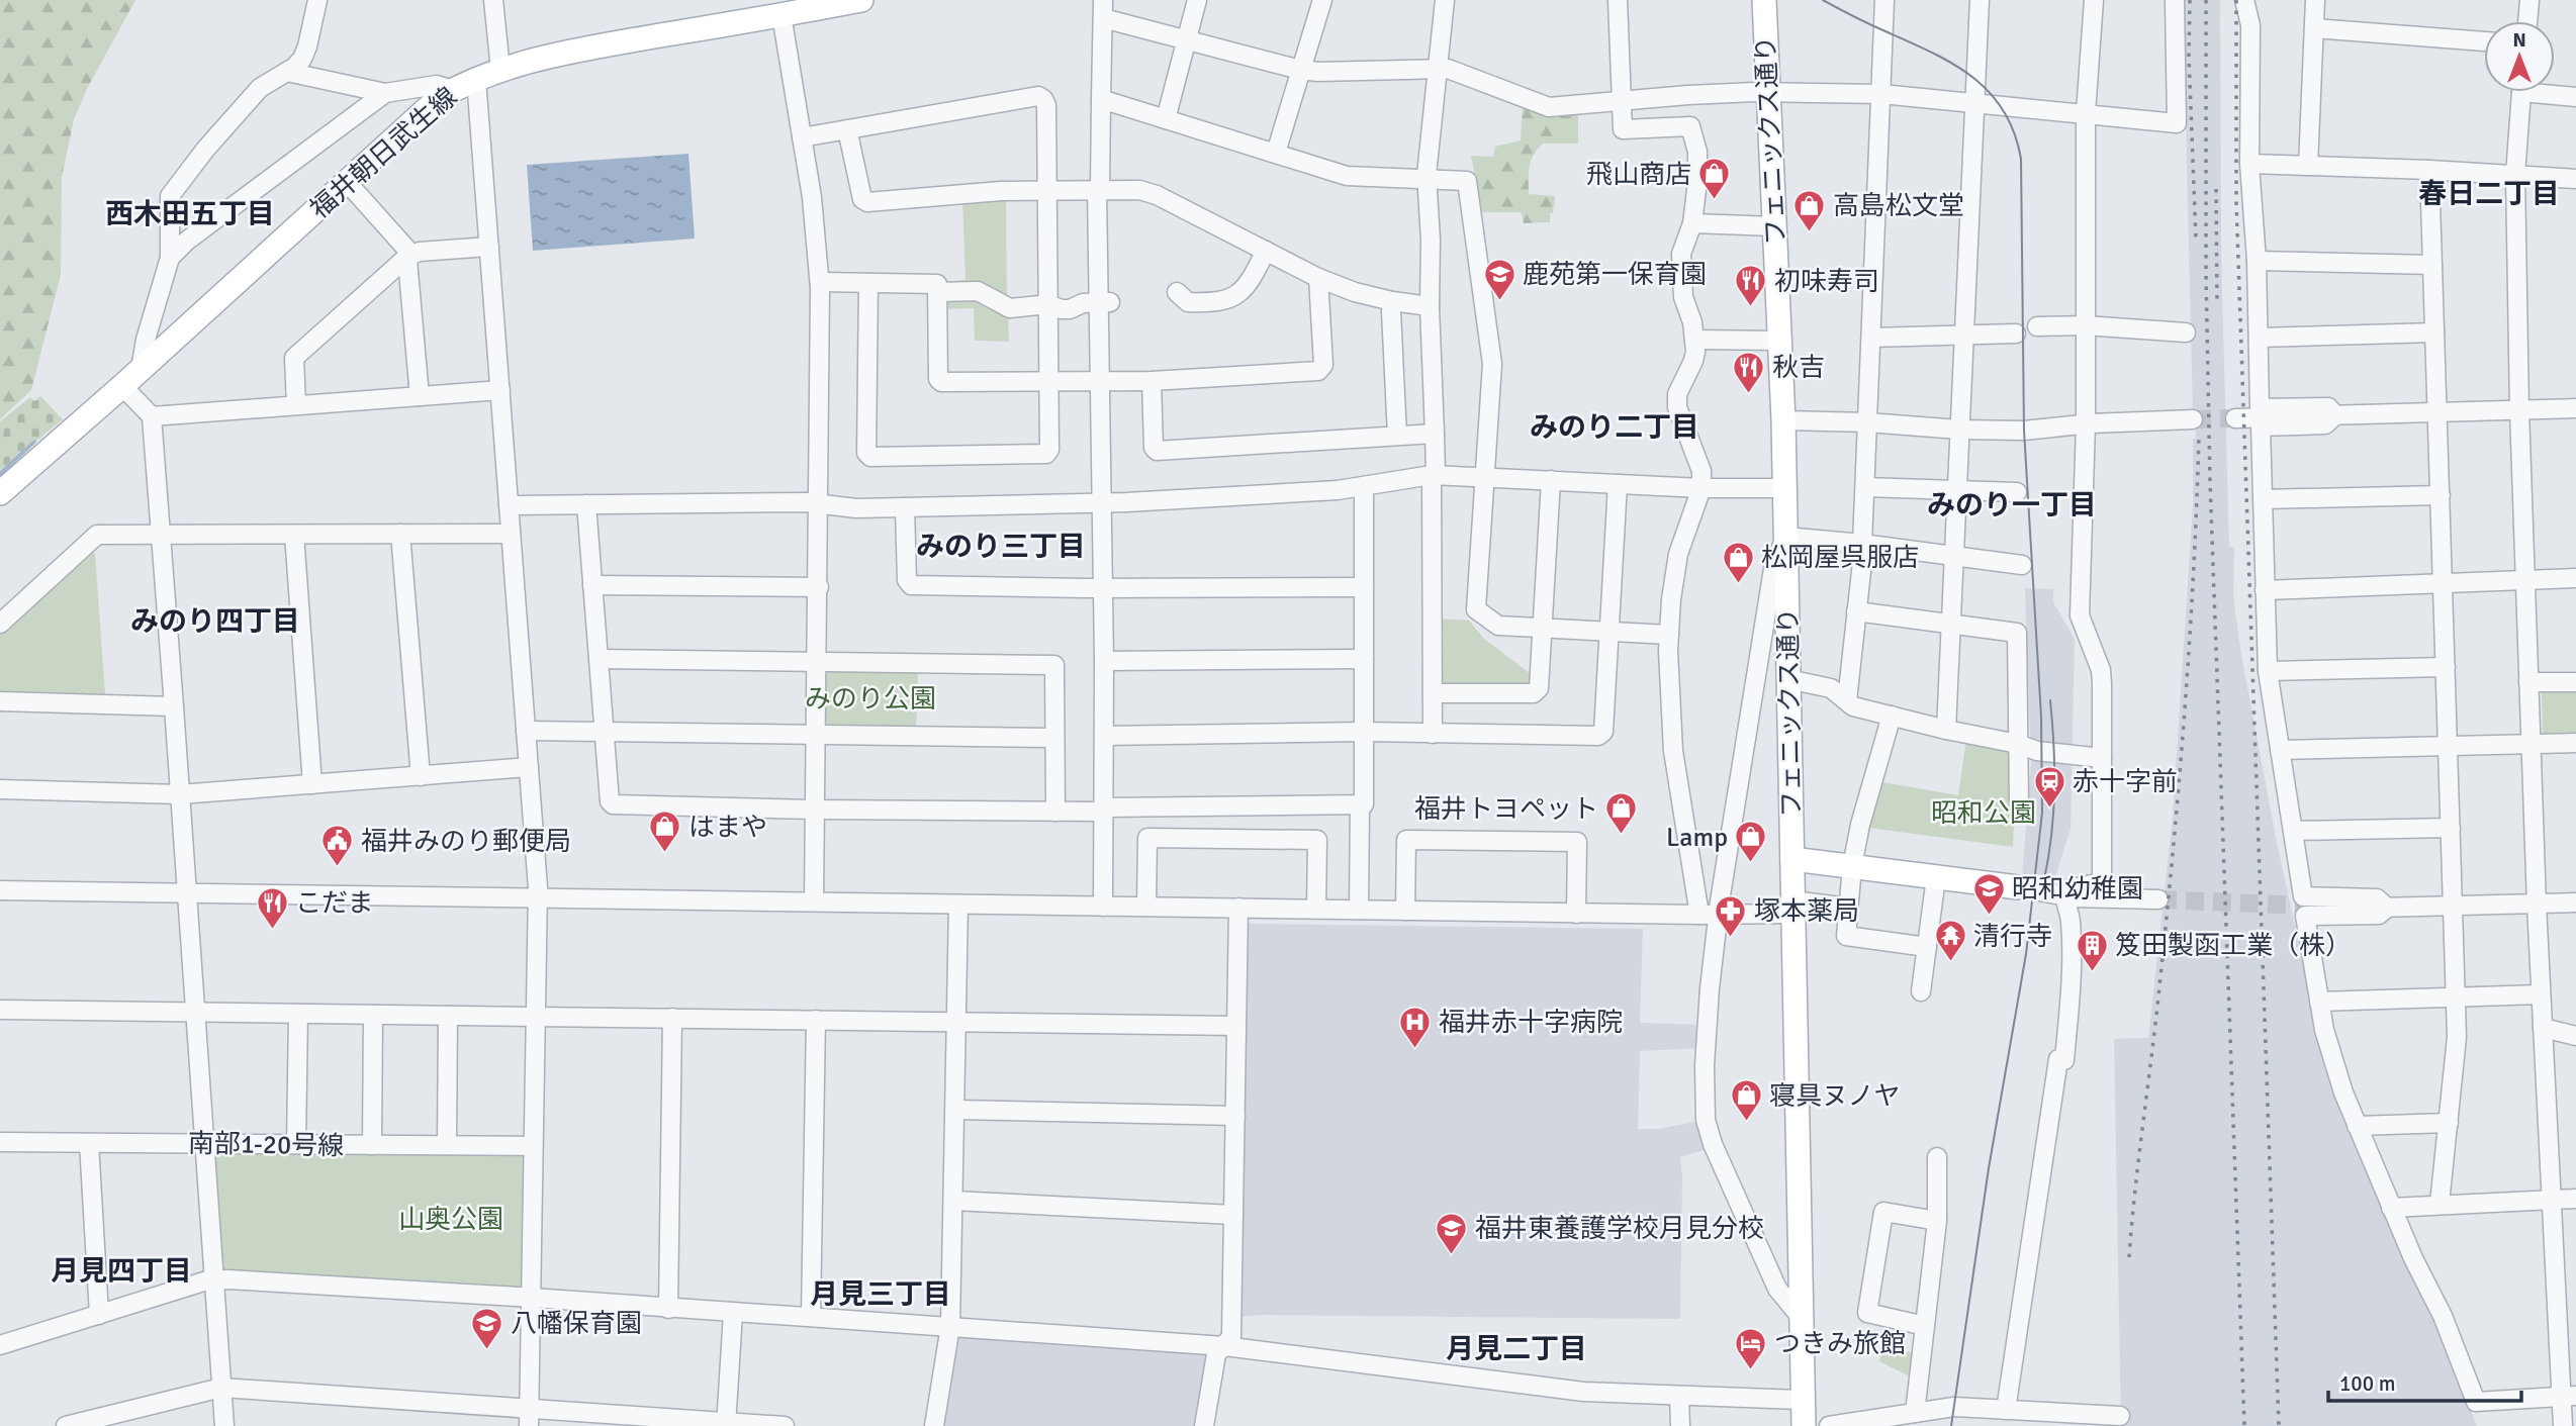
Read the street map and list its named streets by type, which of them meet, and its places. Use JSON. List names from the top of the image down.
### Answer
{
  "streets": {
    "main road": ["フェニックス通り", "福井朝日武生線"],
    "street": ["南部1-20号線"]
  },
  "districts": [
    "春日二丁目",
    "西木田五丁目",
    "みのり二丁目",
    "みのり一丁目",
    "みのり三丁目",
    "みのり四丁目",
    "月見四丁目",
    "月見三丁目",
    "月見二丁目"
  ],
  "parks": ["みのり公園", "昭和公園", "山奥公園"],
  "places": {
    "shop": [
      "飛山商店",
      "高島松文堂",
      "松岡屋呉服店",
      "福井トヨペット",
      "はまや",
      "Lamp",
      "寝具ヌノヤ"
    ],
    "school or university": [
      "鹿苑第一保育園",
      "昭和幼稚園",
      "福井東養護学校月見分校",
      "八幡保育園"
    ],
    "restaurant": ["初味寿司", "秋吉", "こだま"],
    "station": ["赤十字前"],
    "public building": ["福井みのり郵便局"],
    "pharmacy": ["塚本薬局"],
    "temple": ["清行寺"],
    "building": ["笈田製函工業（株）"],
    "hospital": ["福井赤十字病院"],
    "hotel": ["つきみ旅館"]
  },
  "scale_bar": "100 m",
  "north": "top"
}
